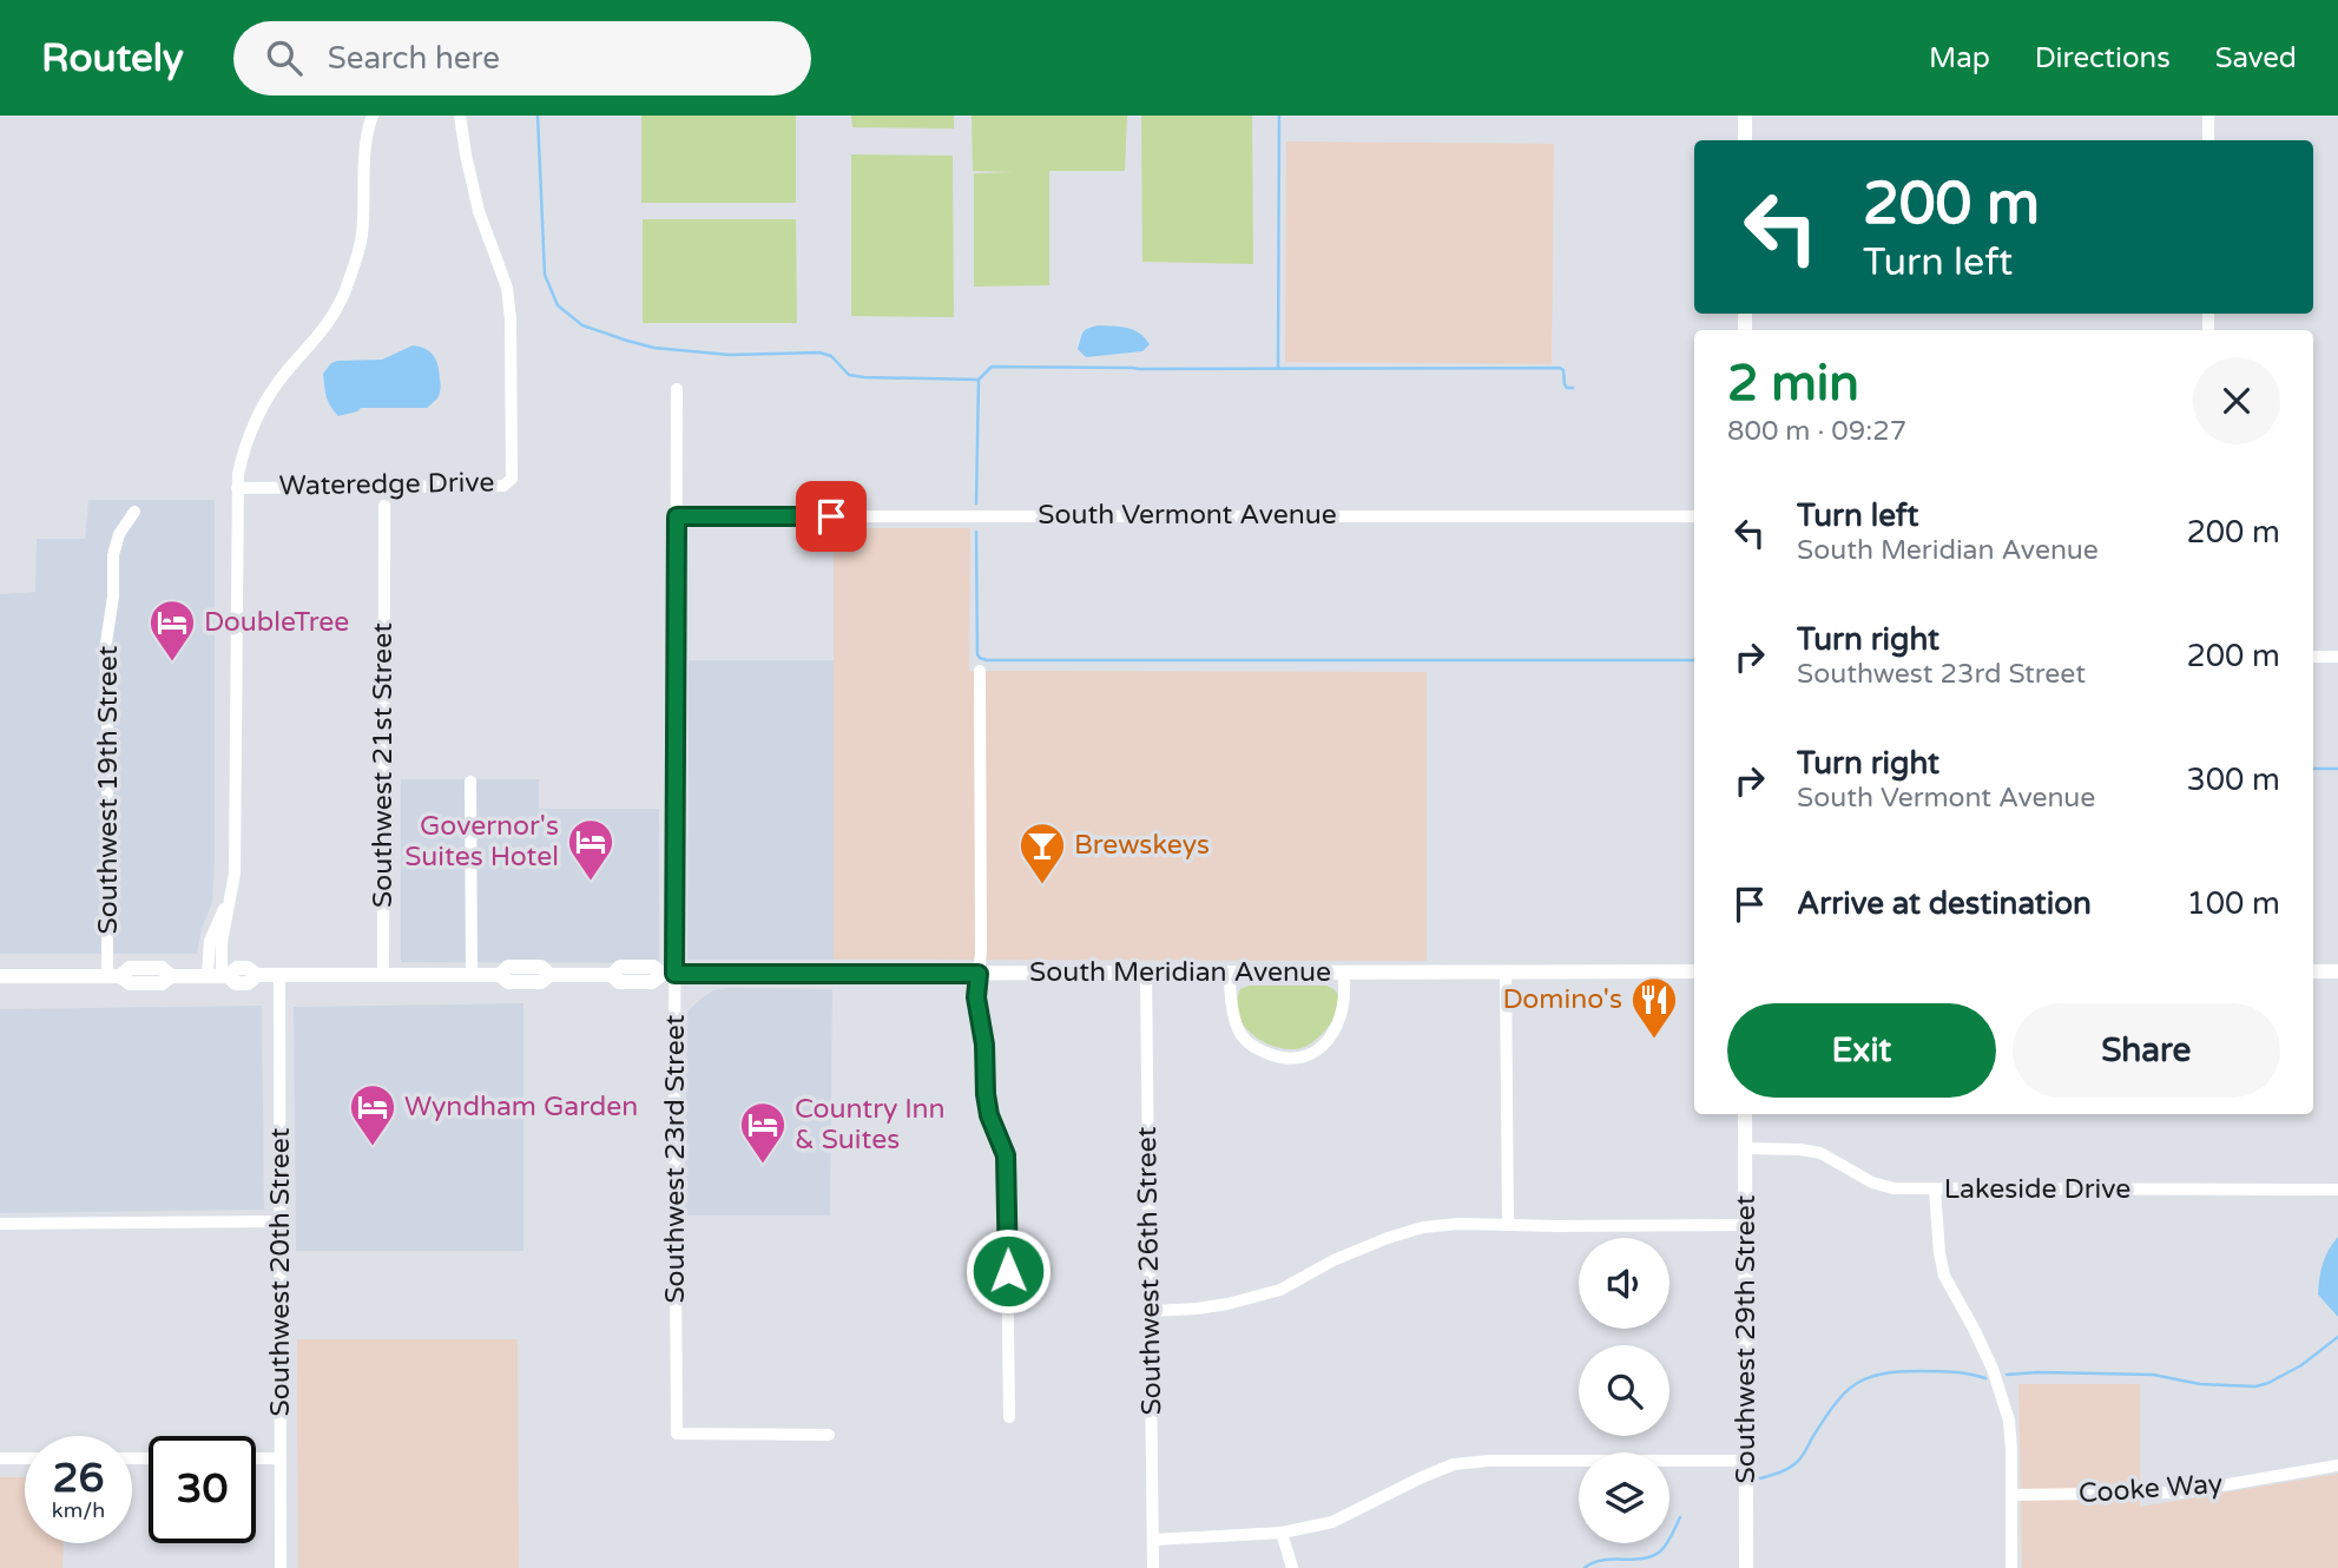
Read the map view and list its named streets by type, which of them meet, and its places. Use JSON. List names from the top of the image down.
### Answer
{
  "streets": {
    "main road": ["South Meridian Avenue", "Southwest 29th Street"],
    "street": [
      "Wateredge Drive",
      "South Vermont Avenue",
      "Southwest 21st Street",
      "Southwest 19th Street",
      "Southwest 23rd Street",
      "Lakeside Drive",
      "Southwest 26th Street",
      "Southwest 20th Street",
      "Cooke Way"
    ]
  },
  "crossings": [
    ["Wateredge Drive", "South Meridian Avenue"],
    ["South Vermont Avenue", "Southwest 23rd Street"],
    ["Southwest 21st Street", "South Meridian Avenue"],
    ["Southwest 19th Street", "South Meridian Avenue"],
    ["South Meridian Avenue", "Southwest 23rd Street"],
    ["South Meridian Avenue", "Southwest 26th Street"],
    ["South Meridian Avenue", "Southwest 20th Street"],
    ["Lakeside Drive", "Southwest 29th Street"]
  ],
  "places": {
    "hotel": [
      "DoubleTree",
      "Governor's Suites Hotel",
      "Wyndham Garden",
      "Country Inn & Suites"
    ],
    "bar": ["Brewskeys"],
    "restaurant": ["Domino's"]
  },
  "page": {
    "header": "Routely",
    "search": "Search here",
    "nav": ["Map", "Directions", "Saved"],
    "turn": ["200 m", "Turn left"],
    "heading": ["2 min", "800 m · 09:27"],
    "list": [
      {
        "name": "Turn left",
        "note": "South Meridian Avenue",
        "value": "200 m"
      },
      {
        "name": "Turn right",
        "note": "Southwest 23rd Street",
        "value": "200 m"
      },
      {
        "name": "Turn right",
        "note": "South Vermont Avenue",
        "value": "300 m"
      },
      {
        "name": "Arrive at destination",
        "value": "100 m"
      }
    ],
    "buttons": ["Exit", "Share"],
    "speed": "26 km/h",
    "limit": "30"
  }
}
